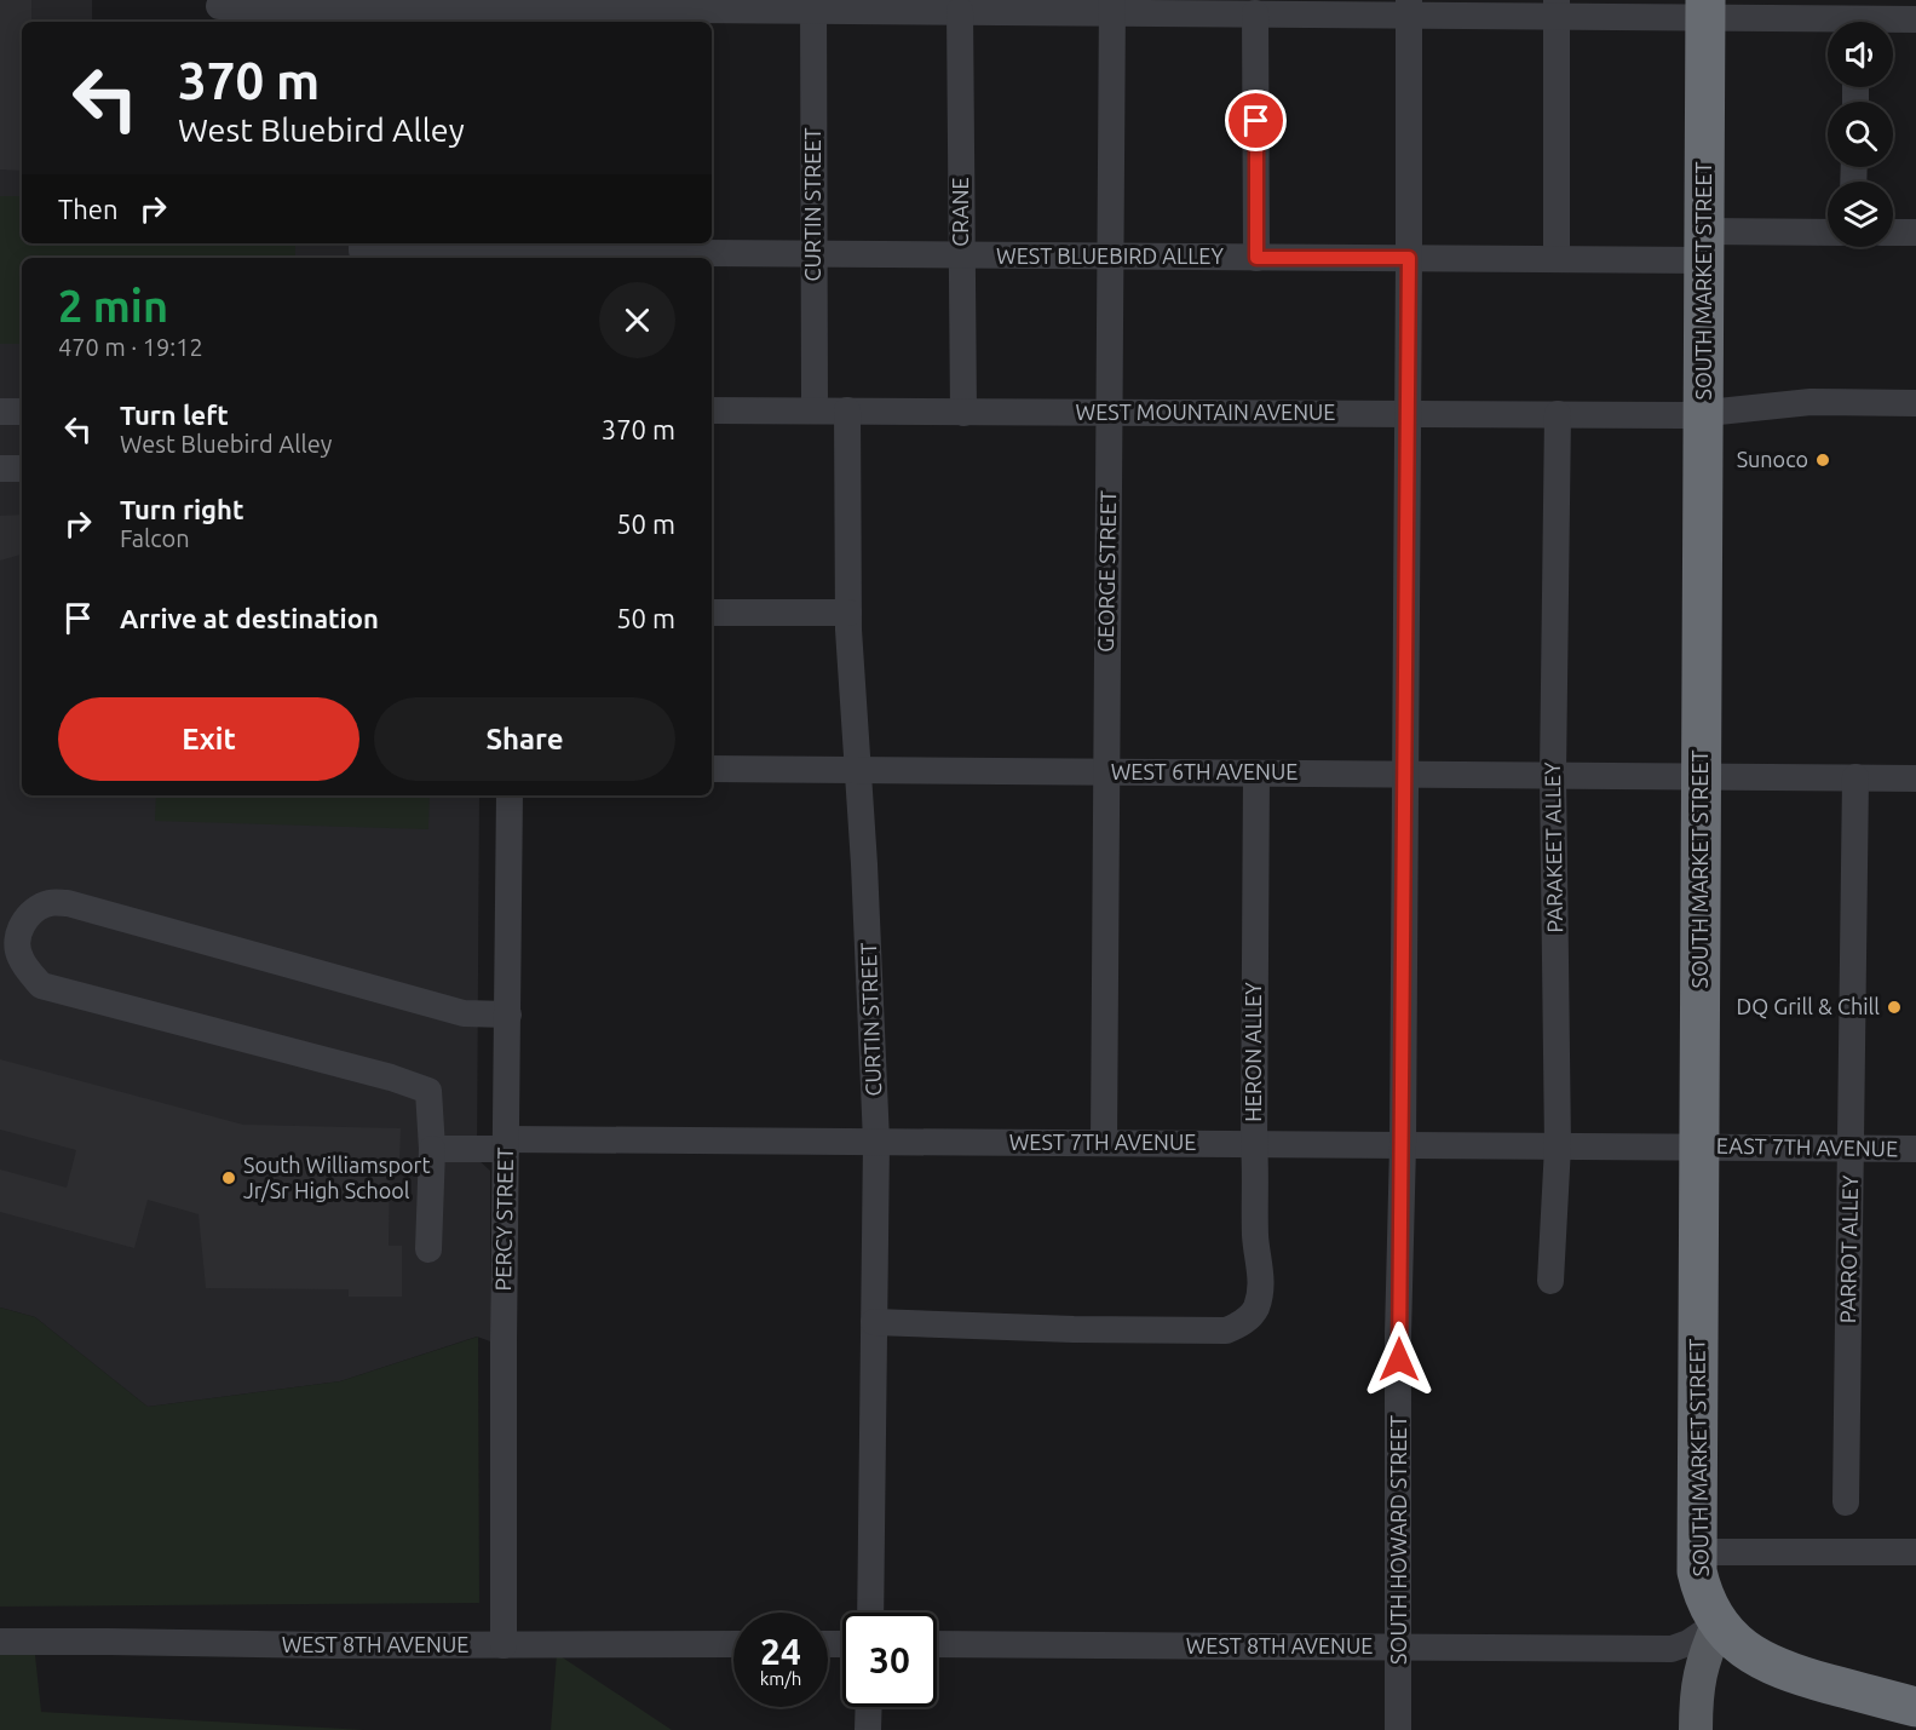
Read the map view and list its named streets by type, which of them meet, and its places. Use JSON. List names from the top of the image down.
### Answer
{
  "streets": {
    "highway": ["SOUTH MARKET STREET"],
    "street": [
      "CURTIN STREET",
      "CRANE",
      "WEST BLUEBIRD ALLEY",
      "WEST MOUNTAIN AVENUE",
      "GEORGE STREET",
      "WEST 6TH AVENUE",
      "PARAKEET ALLEY",
      "HERON ALLEY",
      "WEST 7TH AVENUE",
      "EAST 7TH AVENUE",
      "PERCY STREET",
      "PARROT ALLEY",
      "SOUTH HOWARD STREET",
      "WEST 8TH AVENUE"
    ]
  },
  "crossings": [
    ["CURTIN STREET", "WEST BLUEBIRD ALLEY"],
    ["CURTIN STREET", "WEST MOUNTAIN AVENUE"],
    ["CURTIN STREET", "WEST 6TH AVENUE"],
    ["CURTIN STREET", "HERON ALLEY"],
    ["CURTIN STREET", "WEST 7TH AVENUE"],
    ["CRANE", "WEST BLUEBIRD ALLEY"],
    ["CRANE", "WEST MOUNTAIN AVENUE"],
    ["WEST BLUEBIRD ALLEY", "SOUTH MARKET STREET"],
    ["WEST BLUEBIRD ALLEY", "GEORGE STREET"],
    ["WEST BLUEBIRD ALLEY", "SOUTH HOWARD STREET"],
    ["SOUTH MARKET STREET", "WEST MOUNTAIN AVENUE"],
    ["SOUTH MARKET STREET", "WEST 6TH AVENUE"],
    ["SOUTH MARKET STREET", "WEST 7TH AVENUE"],
    ["SOUTH MARKET STREET", "EAST 7TH AVENUE"],
    ["SOUTH MARKET STREET", "WEST 8TH AVENUE"],
    ["WEST MOUNTAIN AVENUE", "GEORGE STREET"],
    ["WEST MOUNTAIN AVENUE", "PARAKEET ALLEY"],
    ["WEST MOUNTAIN AVENUE", "SOUTH HOWARD STREET"],
    ["GEORGE STREET", "WEST 6TH AVENUE"],
    ["GEORGE STREET", "WEST 7TH AVENUE"],
    ["WEST 6TH AVENUE", "PARAKEET ALLEY"],
    ["WEST 6TH AVENUE", "HERON ALLEY"],
    ["WEST 6TH AVENUE", "PARROT ALLEY"],
    ["WEST 6TH AVENUE", "SOUTH HOWARD STREET"],
    ["PARAKEET ALLEY", "WEST 7TH AVENUE"],
    ["HERON ALLEY", "WEST 7TH AVENUE"],
    ["WEST 7TH AVENUE", "EAST 7TH AVENUE"],
    ["WEST 7TH AVENUE", "PERCY STREET"],
    ["WEST 7TH AVENUE", "SOUTH HOWARD STREET"],
    ["EAST 7TH AVENUE", "PARROT ALLEY"],
    ["PERCY STREET", "WEST 8TH AVENUE"],
    ["SOUTH HOWARD STREET", "WEST 8TH AVENUE"]
  ],
  "places": ["Sunoco", "DQ Grill & Chill", "South Williamsport Jr/Sr High School"],
  "page": {
    "turn": ["370 m", "West Bluebird Alley"],
    "then": "Then",
    "heading": ["2 min", "470 m · 19:12"],
    "list": [
      {
        "name": "Turn left",
        "note": "West Bluebird Alley",
        "value": "370 m"
      },
      {
        "name": "Turn right",
        "note": "Falcon",
        "value": "50 m"
      },
      {
        "name": "Arrive at destination",
        "value": "50 m"
      }
    ],
    "buttons": ["Exit", "Share"],
    "speed": "24 km/h",
    "limit": "30"
  }
}
